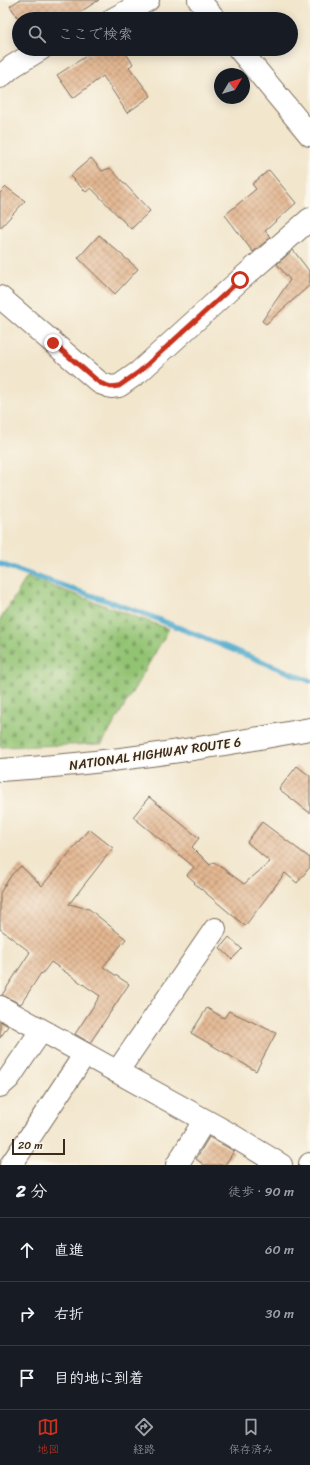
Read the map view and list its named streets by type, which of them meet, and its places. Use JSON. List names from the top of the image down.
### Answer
{
  "streets": {
    "main road": ["NATIONAL HIGHWAY ROUTE 6"]
  },
  "scale_bar": "20 m",
  "north": "top right",
  "page": {
    "search": "ここで検索",
    "scale": "20 m",
    "heading": ["2 分", "徒歩 · 90 m"],
    "list": [
      ["直進", "60 m"],
      ["右折", "30 m"],
      "目的地に到着"
    ],
    "nav": ["地図", "経路", "保存済み"]
  }
}
